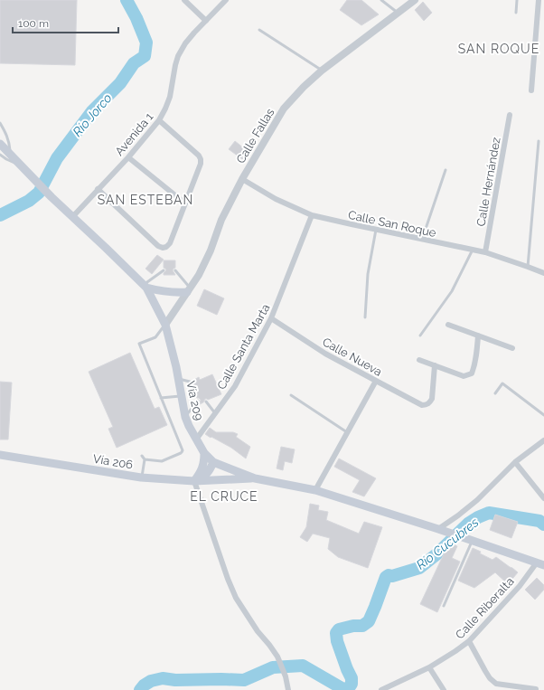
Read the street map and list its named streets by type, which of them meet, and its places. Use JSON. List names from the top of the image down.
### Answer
{
  "streets": {
    "main road": ["Vía 209", "Vía 206"],
    "street": [
      "Avenida 1",
      "Calle Fallas",
      "Calle Hernández",
      "Calle San Roque",
      "Calle Santa Marta",
      "Calle Nueva",
      "Calle Riberalta"
    ]
  },
  "crossings": [
    ["Avenida 1", "Vía 209"],
    ["Calle Fallas", "Calle San Roque"],
    ["Calle Fallas", "Vía 209"],
    ["Calle Hernández", "Calle San Roque"],
    ["Calle San Roque", "Calle Santa Marta"],
    ["Calle Santa Marta", "Calle Nueva"],
    ["Calle Santa Marta", "Vía 209"],
    ["Vía 209", "Vía 206"],
    ["Vía 209", "Calle Riberalta"]
  ],
  "districts": ["SAN ROQUE", "SAN ESTEBAN", "EL CRUCE"],
  "water": ["Río Jorco", "Río Cucubres"],
  "scale_bar": "100 m"
}
